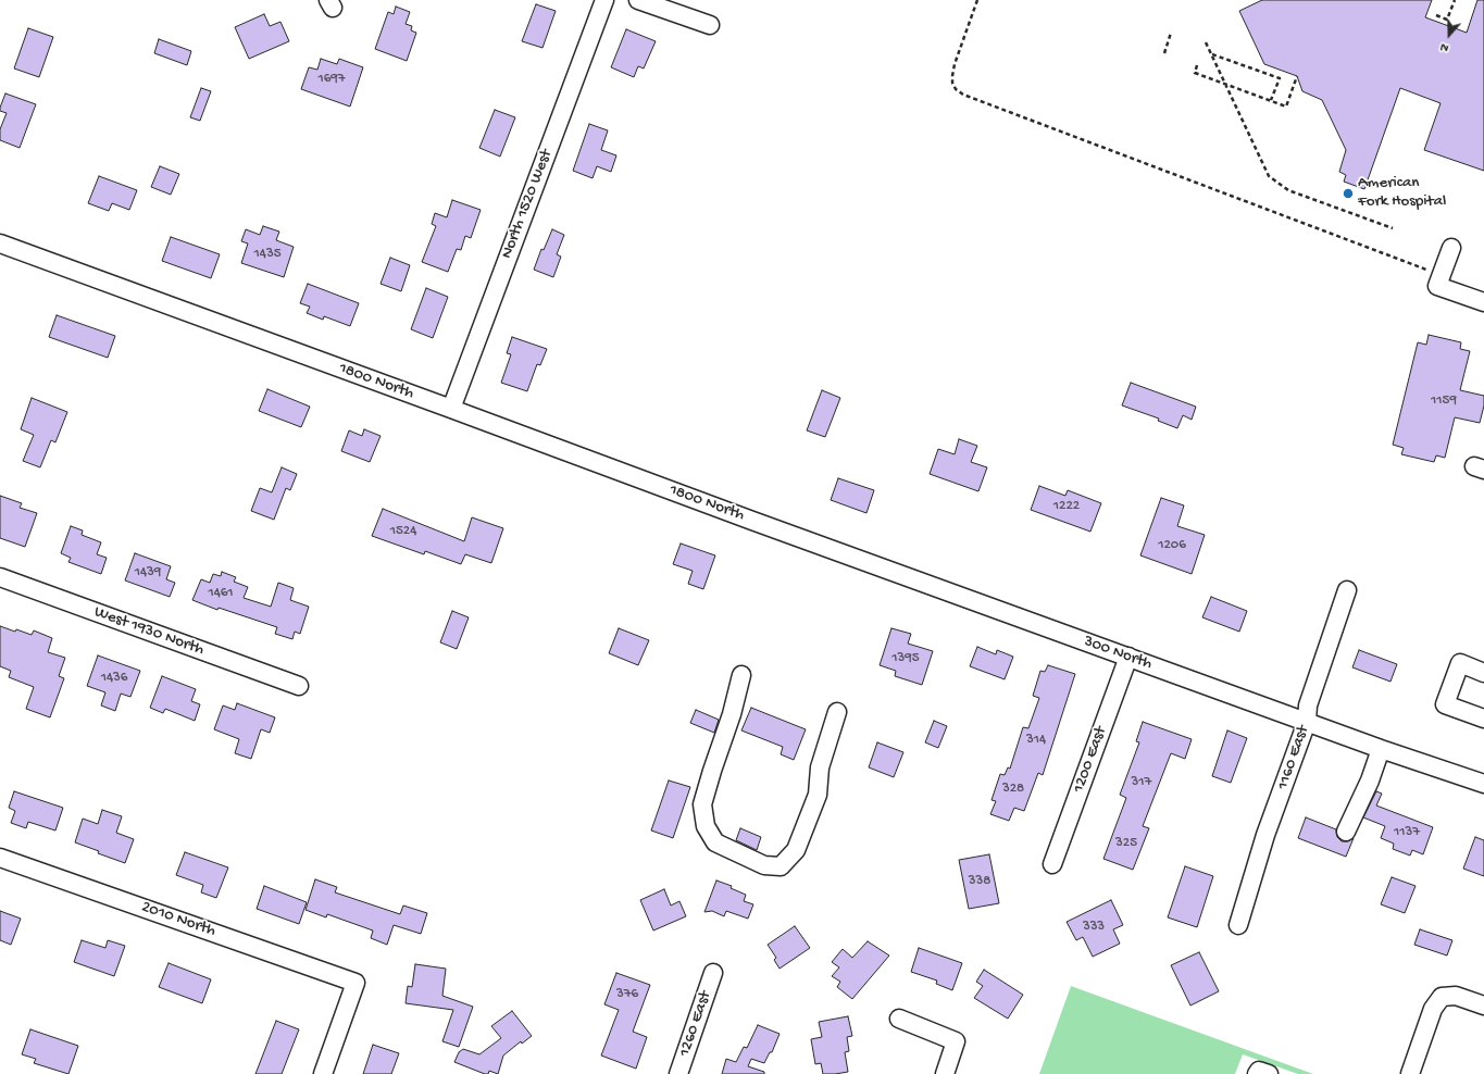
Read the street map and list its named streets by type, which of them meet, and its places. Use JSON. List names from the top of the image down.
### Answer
{
  "streets": {
    "street": [
      "North 1520 West",
      "1800 North",
      "West 1930 North",
      "300 North",
      "1160 East",
      "1200 East",
      "2010 North",
      "1260 East"
    ]
  },
  "crossings": [
    ["North 1520 West", "1800 North"],
    ["1800 North", "300 North"],
    ["300 North", "1160 East"],
    ["300 North", "1200 East"]
  ],
  "places": ["American Fork Hospital"],
  "house_numbers": [
    "1697",
    "1435",
    "1159",
    "1222",
    "1524",
    "1206",
    "1439",
    "1461",
    "1395",
    "1436",
    "314",
    "317",
    "328",
    "1137",
    "325",
    "338",
    "333",
    "376"
  ],
  "north": "bottom"
}
